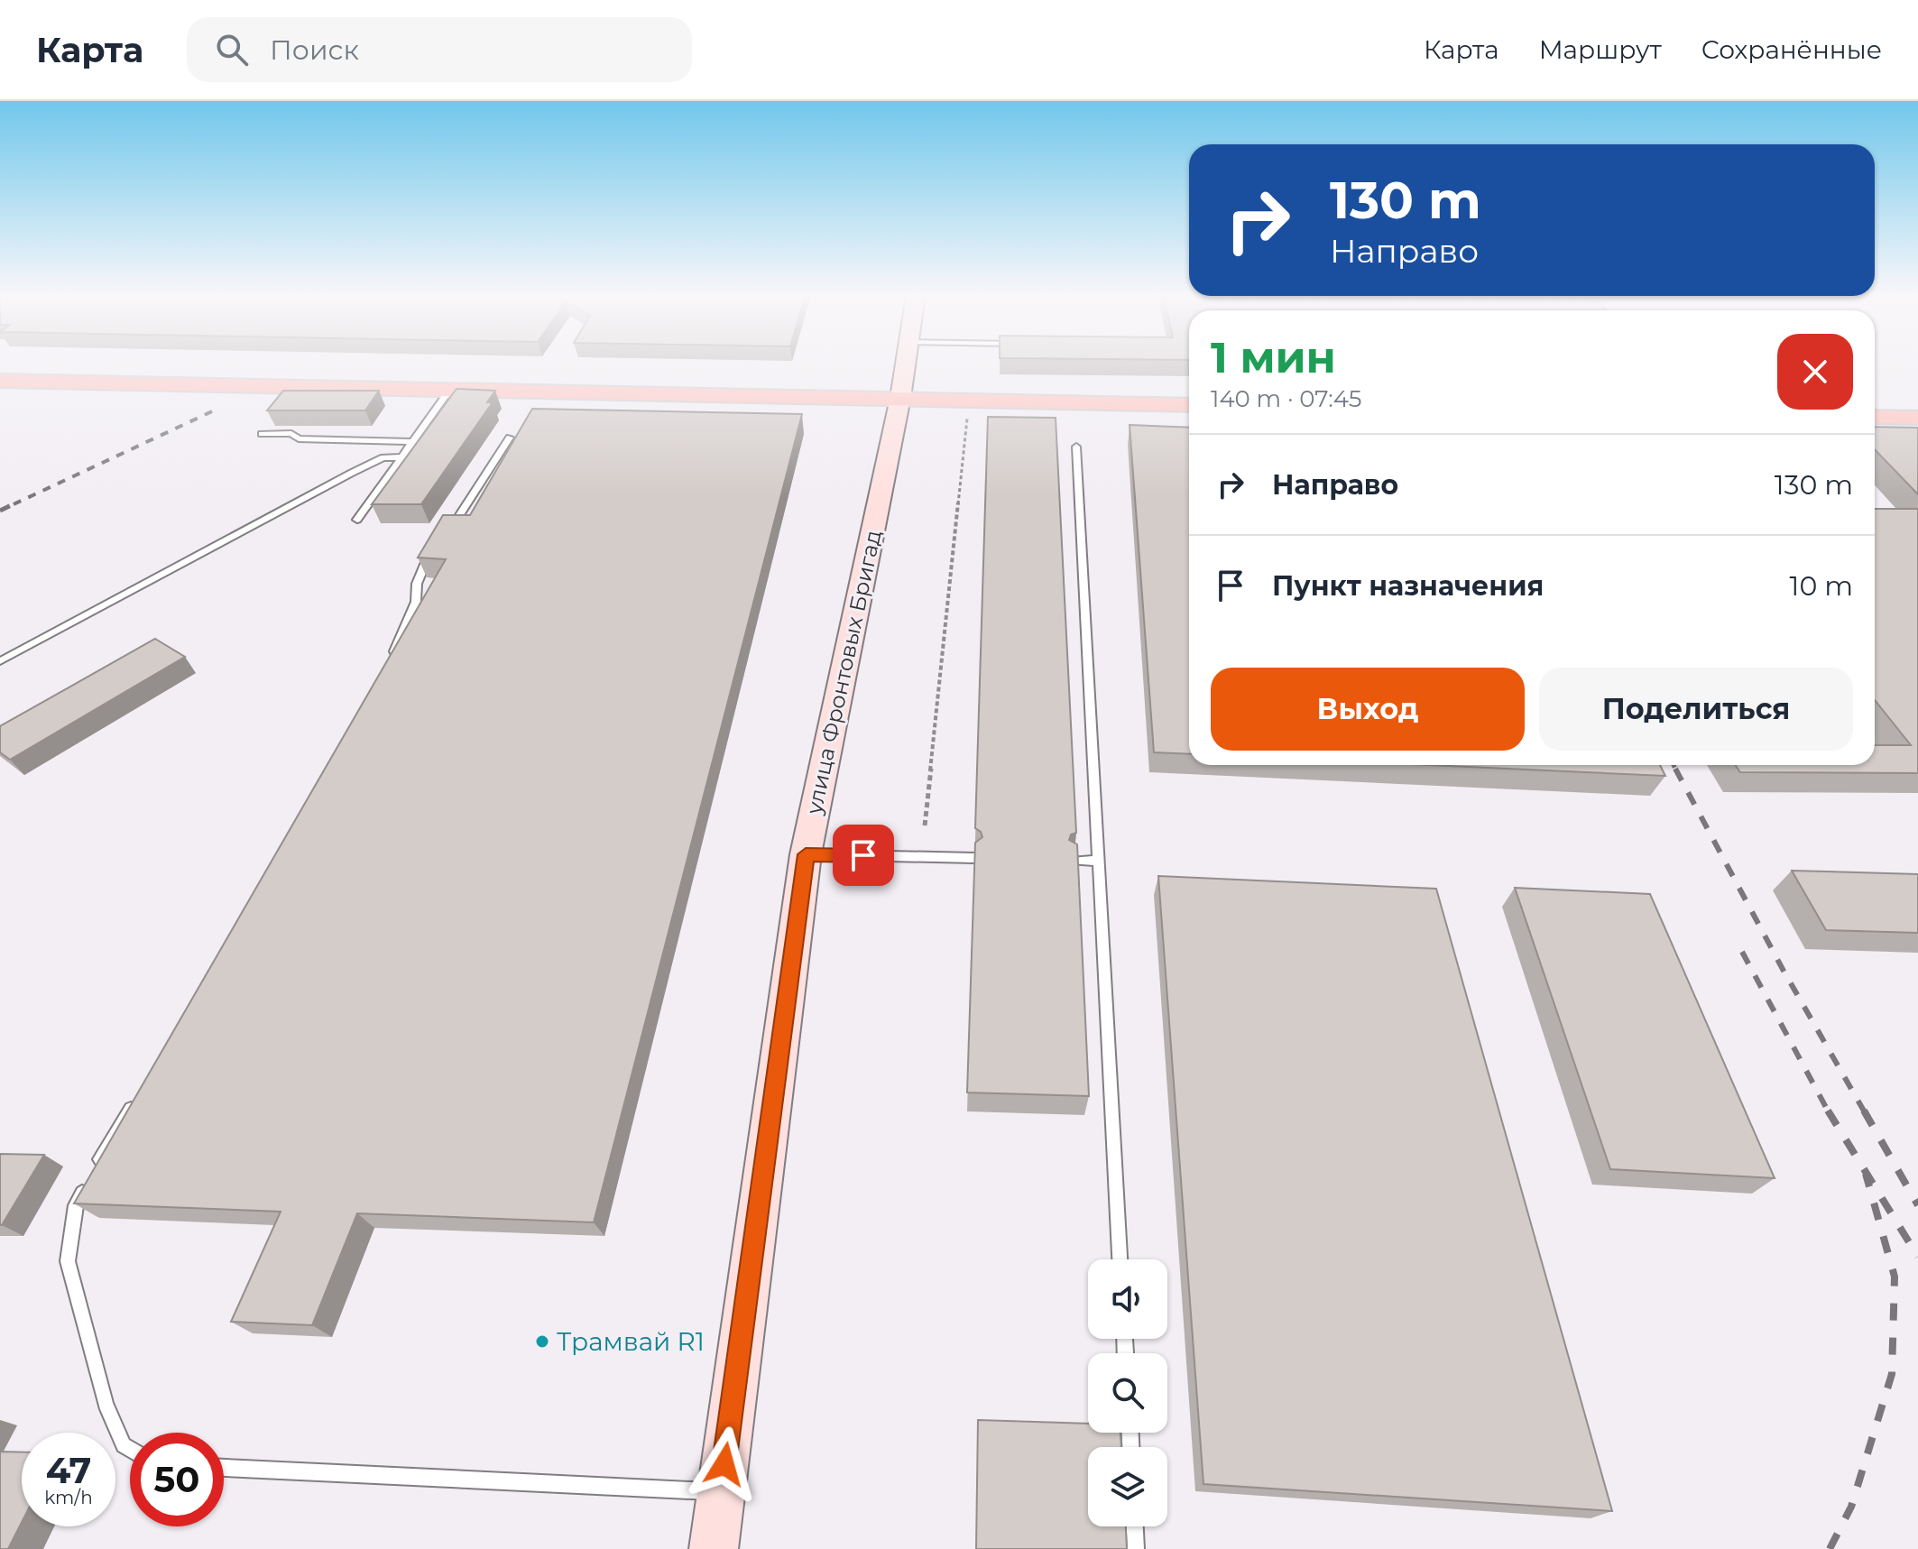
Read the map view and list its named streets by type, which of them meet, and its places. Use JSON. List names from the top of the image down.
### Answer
{
  "streets": {
    "main road": ["улица Фронтовых Бригад"]
  },
  "places": ["Трамвай R1"],
  "page": {
    "header": "Карта",
    "search": "Поиск",
    "nav": ["Карта", "Маршрут", "Сохранённые"],
    "turn": ["130 m", "Направо"],
    "heading": ["1 мин", "140 m · 07:45"],
    "list": [
      {
        "name": "Направо",
        "value": "130 m"
      },
      {
        "name": "Пункт назначения",
        "value": "10 m"
      }
    ],
    "buttons": ["Выход", "Поделиться"],
    "speed": "47 km/h",
    "limit": "50"
  }
}
